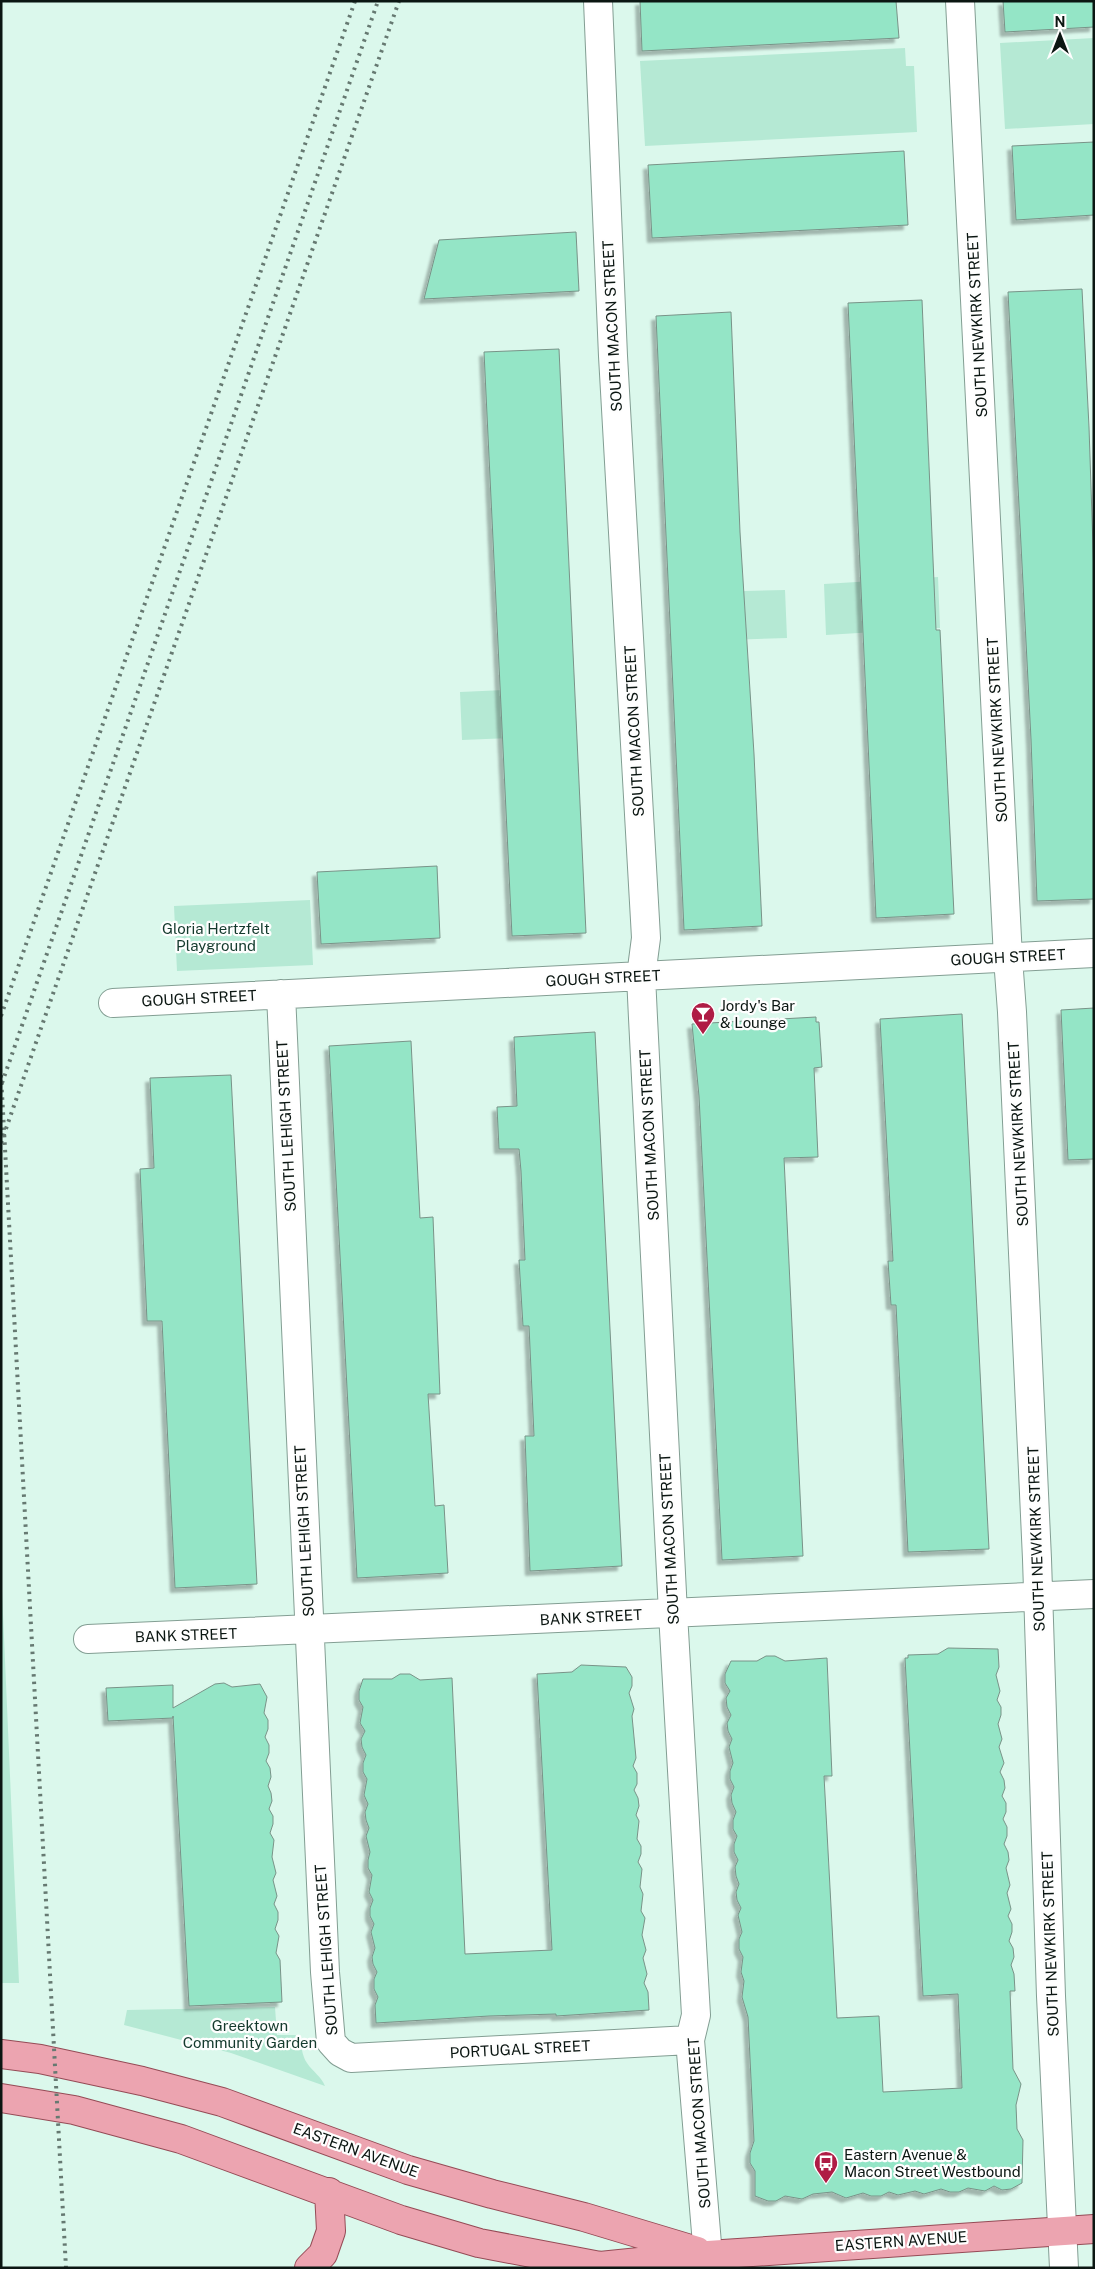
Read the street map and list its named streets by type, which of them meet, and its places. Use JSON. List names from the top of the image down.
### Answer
{
  "streets": {
    "main road": ["EASTERN AVENUE"],
    "street": [
      "SOUTH NEWKIRK STREET",
      "SOUTH MACON STREET",
      "GOUGH STREET",
      "SOUTH LEHIGH STREET",
      "BANK STREET",
      "PORTUGAL STREET"
    ]
  },
  "crossings": [
    ["SOUTH NEWKIRK STREET", "GOUGH STREET"],
    ["SOUTH NEWKIRK STREET", "BANK STREET"],
    ["SOUTH NEWKIRK STREET", "EASTERN AVENUE"],
    ["SOUTH MACON STREET", "GOUGH STREET"],
    ["SOUTH MACON STREET", "BANK STREET"],
    ["SOUTH MACON STREET", "PORTUGAL STREET"],
    ["SOUTH MACON STREET", "EASTERN AVENUE"],
    ["GOUGH STREET", "SOUTH LEHIGH STREET"],
    ["SOUTH LEHIGH STREET", "BANK STREET"],
    ["SOUTH LEHIGH STREET", "PORTUGAL STREET"]
  ],
  "parks": ["Gloria Hertzfelt Playground", "Greektown Community Garden"],
  "places": {
    "bar": ["Jordy's Bar & Lounge"],
    "bus stop": ["Eastern Avenue & Macon Street Westbound"]
  },
  "north": "top"
}
